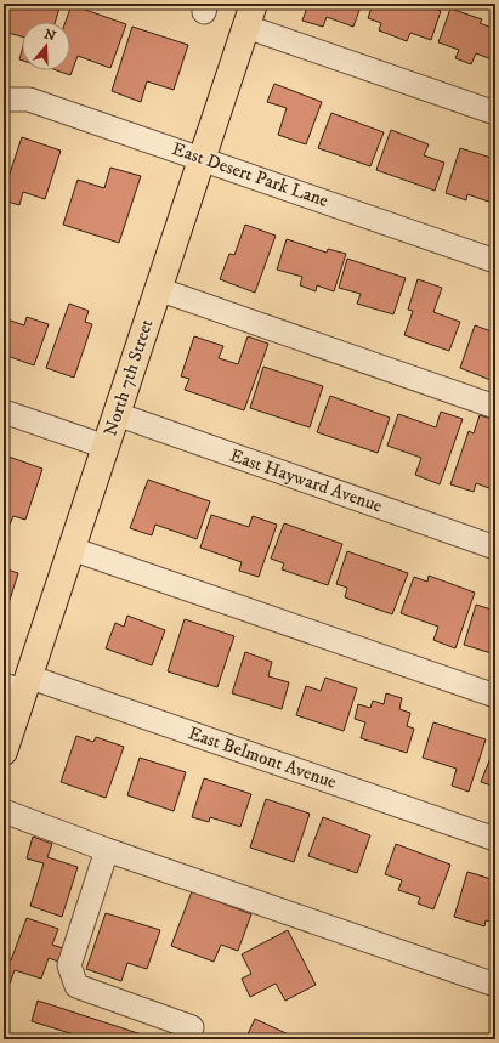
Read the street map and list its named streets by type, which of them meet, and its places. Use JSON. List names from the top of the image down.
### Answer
{
  "streets": {
    "main road": ["North 7th Street"],
    "street": ["East Desert Park Lane", "East Hayward Avenue", "East Belmont Avenue"]
  },
  "crossings": [
    ["East Desert Park Lane", "North 7th Street"],
    ["North 7th Street", "East Hayward Avenue"],
    ["North 7th Street", "East Belmont Avenue"]
  ],
  "north": "top"
}
